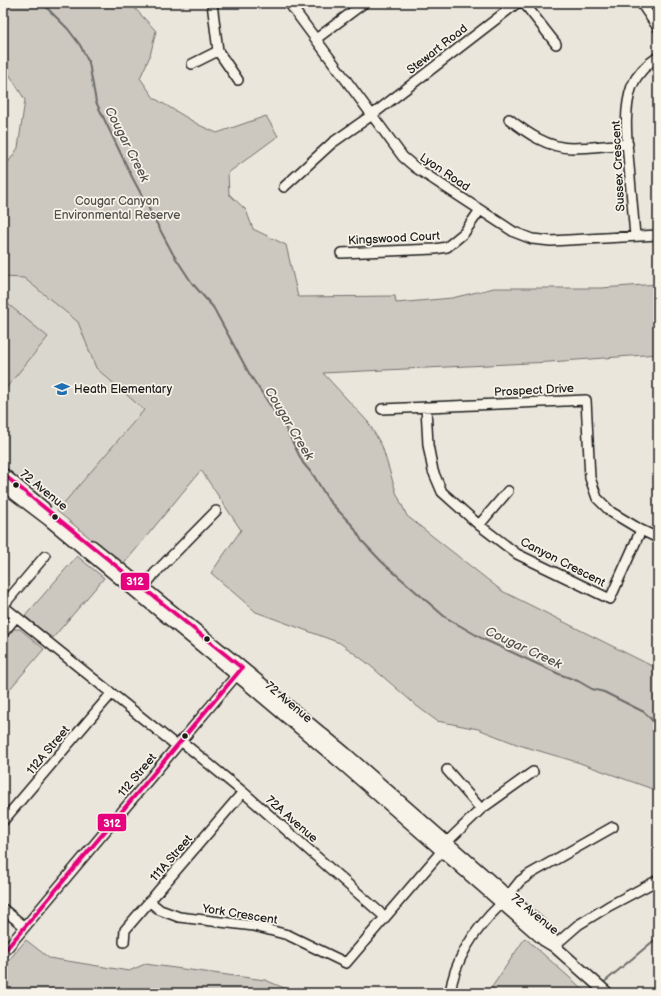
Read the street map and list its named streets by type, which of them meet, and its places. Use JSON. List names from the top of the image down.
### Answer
{
  "streets": {
    "main road": ["72 Avenue"],
    "street": [
      "Stewart Road",
      "Sussex Crescent",
      "Lyon Road",
      "Kingswood Court",
      "Prospect Drive",
      "Canyon Crescent",
      "112A Street",
      "112 Street",
      "72A Avenue",
      "111A Street",
      "York Crescent"
    ]
  },
  "crossings": [
    ["Stewart Road", "Lyon Road"],
    ["Sussex Crescent", "Lyon Road"],
    ["Lyon Road", "Kingswood Court"],
    ["Prospect Drive", "Canyon Crescent"],
    ["72 Avenue", "112 Street"],
    ["72 Avenue", "York Crescent"],
    ["112A Street", "72A Avenue"],
    ["112 Street", "72A Avenue"],
    ["72A Avenue", "111A Street"],
    ["72A Avenue", "York Crescent"],
    ["111A Street", "York Crescent"]
  ],
  "water": ["Cougar Creek"],
  "parks": ["Cougar Canyon Environmental Reserve"],
  "places": {
    "school or university": ["Heath Elementary"]
  },
  "lines": ["transit line 312"]
}
